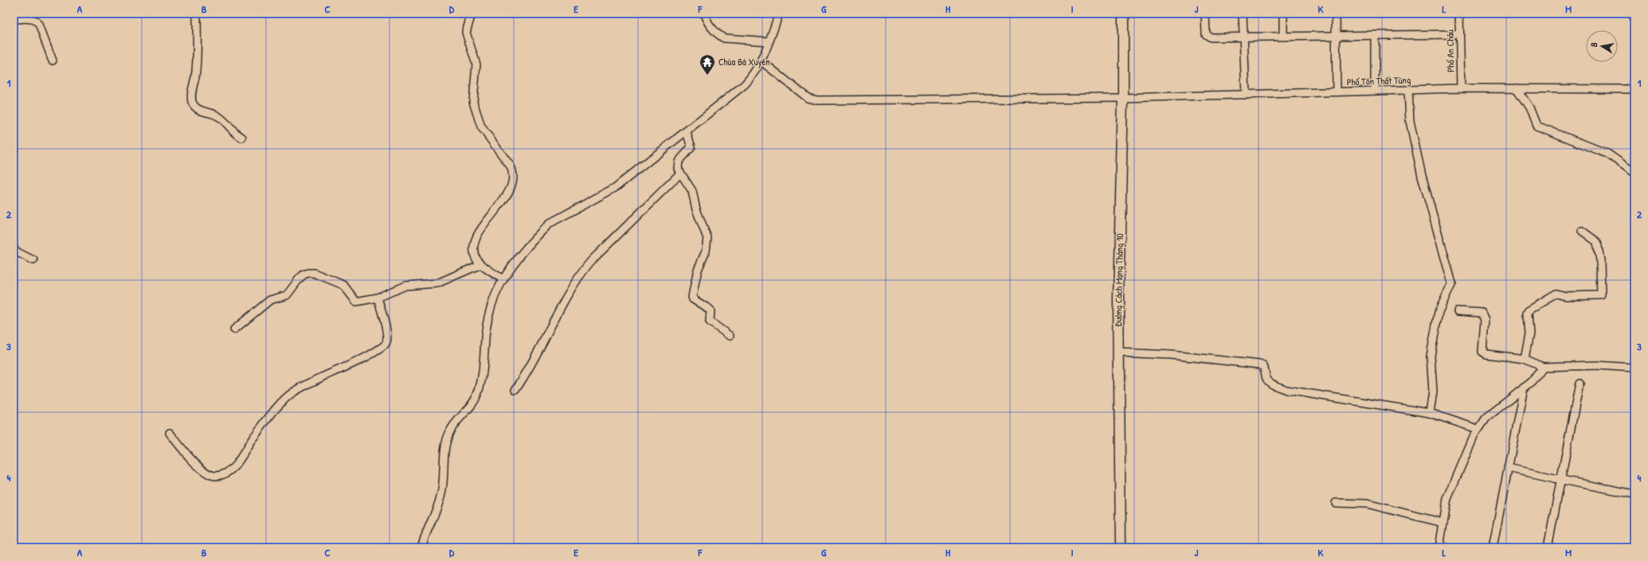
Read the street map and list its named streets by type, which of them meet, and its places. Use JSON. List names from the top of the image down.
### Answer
{
  "streets": {
    "main road": ["Đường Cách Mạng Tháng 10"],
    "street": ["Phố An Châu", "Phố Tôn Thất Tùng"]
  },
  "crossings": [
    ["Phố An Châu", "Phố Tôn Thất Tùng"],
    ["Phố Tôn Thất Tùng", "Đường Cách Mạng Tháng 10"]
  ],
  "places": {
    "temple": ["Chùa Bá Xuyên"]
  },
  "north": "left",
  "grid": {
    "columns": [
      "A",
      "B",
      "C",
      "D",
      "E",
      "F",
      "G",
      "H",
      "I",
      "J",
      "K",
      "L",
      "M"
    ],
    "rows": [
      "1",
      "2",
      "3",
      "4"
    ]
  }
}
